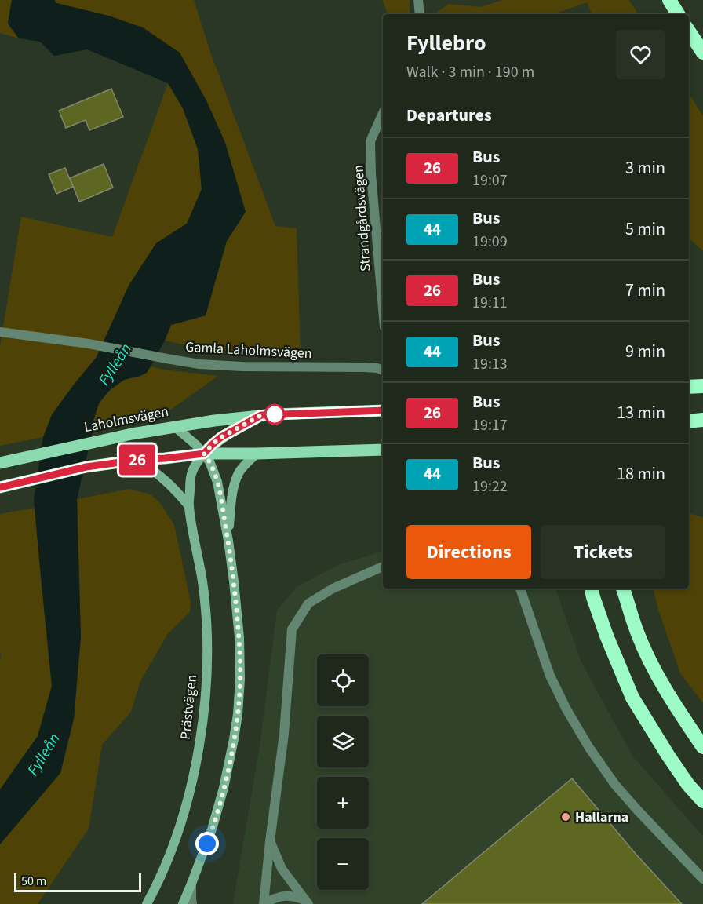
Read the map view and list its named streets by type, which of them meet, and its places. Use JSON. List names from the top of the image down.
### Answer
{
  "streets": {
    "main road": ["Laholmsvägen"],
    "street": ["Strandgårdsvägen", "Gamla Laholmsvägen", "Prästvägen"]
  },
  "crossings": [
    ["Laholmsvägen", "Prästvägen"]
  ],
  "water": ["Fylleån"],
  "places": ["Hallarna"],
  "lines": ["bus line 26"],
  "scale_bar": "50 m",
  "page": {
    "on_map": "26",
    "heading": [
      ["Fyllebro", "Walk · 3 min · 190 m"],
      "Departures"
    ],
    "list": [
      {
        "mark": "26",
        "name": "Bus",
        "note": "19:07",
        "value": "3 min"
      },
      {
        "mark": "44",
        "name": "Bus",
        "note": "19:09",
        "value": "5 min"
      },
      {
        "mark": "26",
        "name": "Bus",
        "note": "19:11",
        "value": "7 min"
      },
      {
        "mark": "44",
        "name": "Bus",
        "note": "19:13",
        "value": "9 min"
      },
      {
        "mark": "26",
        "name": "Bus",
        "note": "19:17",
        "value": "13 min"
      },
      {
        "mark": "44",
        "name": "Bus",
        "note": "19:22",
        "value": "18 min"
      }
    ],
    "buttons": ["Directions", "Tickets"],
    "map_buttons": ["+", "−"],
    "scale": "50 m"
  }
}
